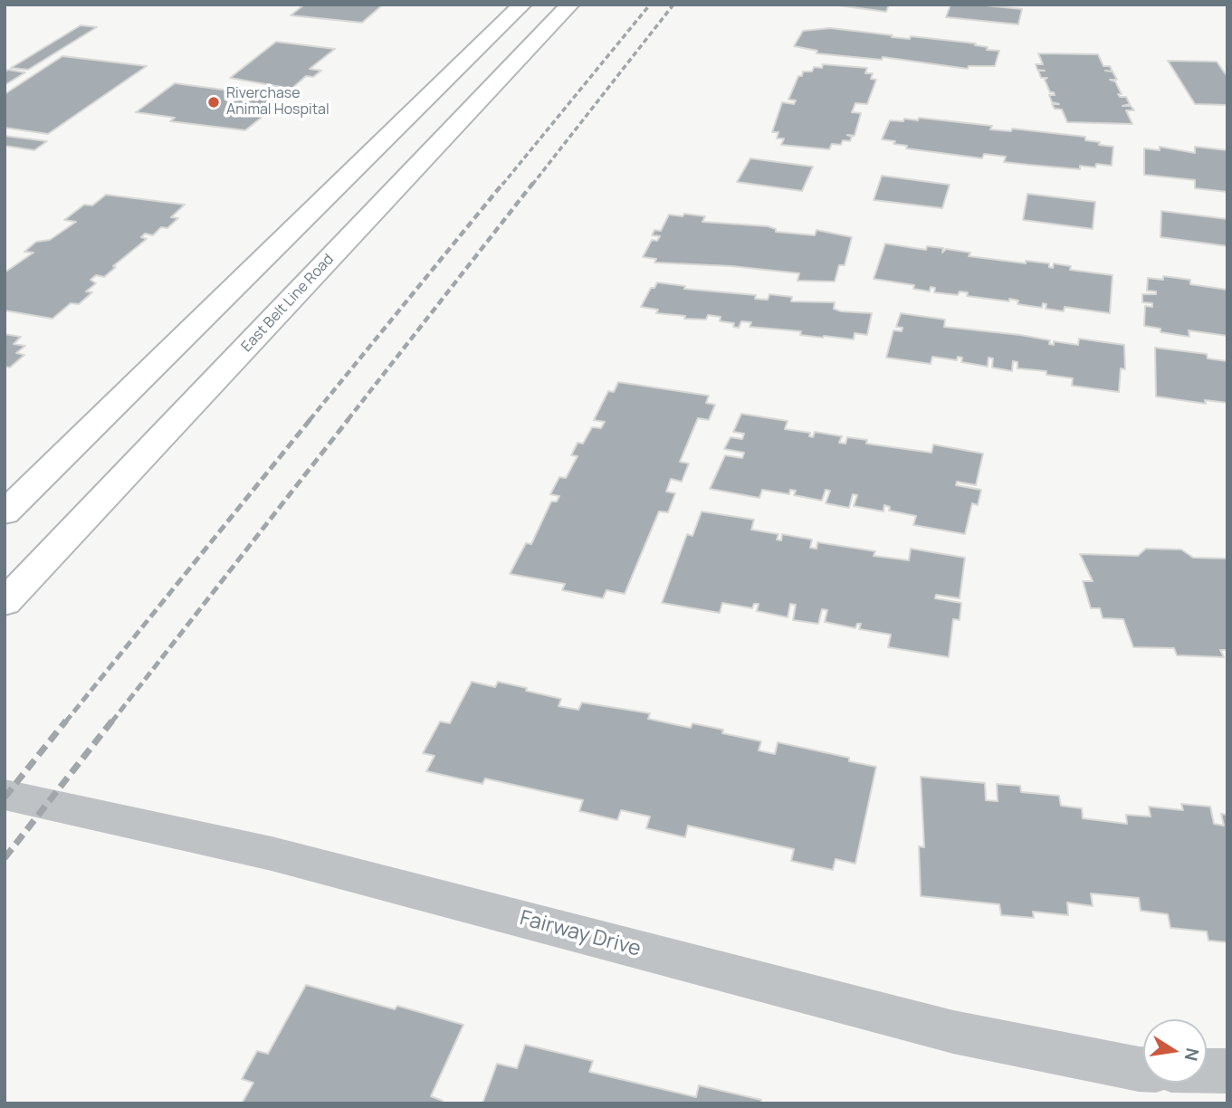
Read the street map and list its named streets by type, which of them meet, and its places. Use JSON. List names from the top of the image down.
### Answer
{
  "streets": {
    "main road": ["East Belt Line Road"],
    "street": ["Fairway Drive"]
  },
  "places": ["Riverchase Animal Hospital"],
  "north": "right"
}
